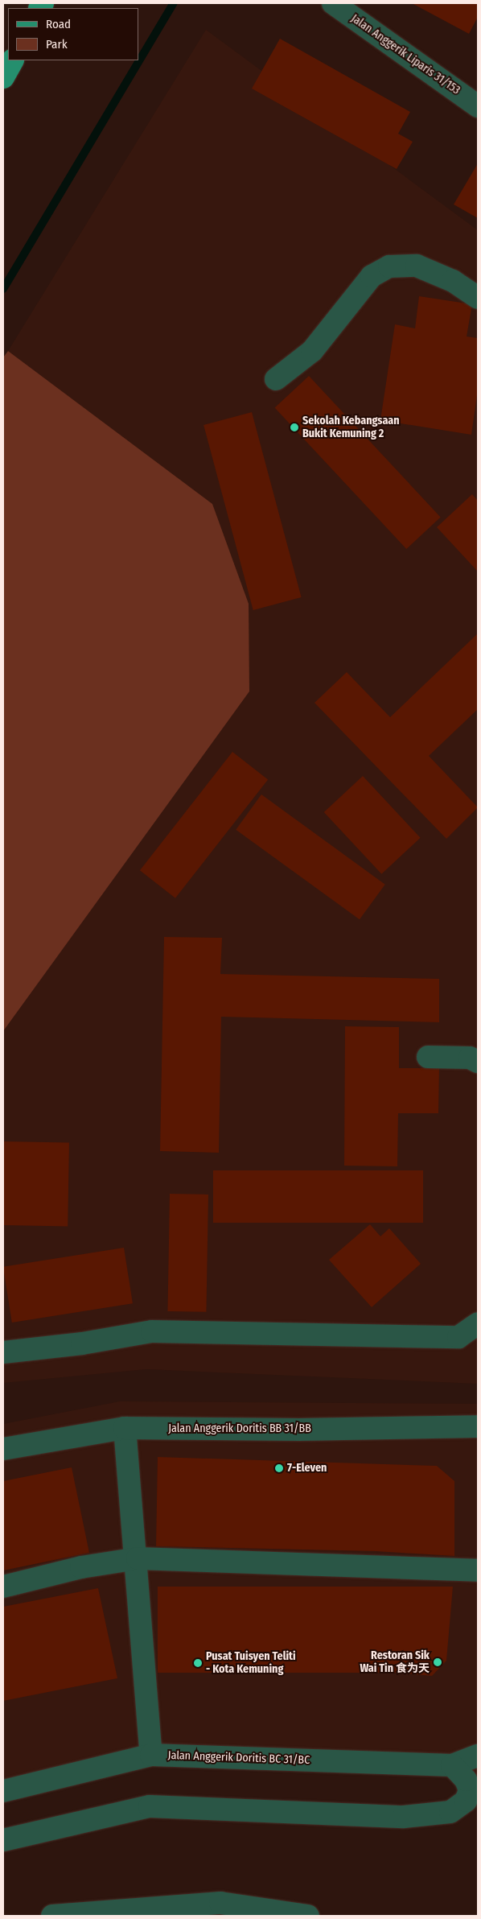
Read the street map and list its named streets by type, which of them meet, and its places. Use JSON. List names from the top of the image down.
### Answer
{
  "streets": {
    "street": ["Jalan Anggerik Liparis 31/153", "Jalan Anggerik Doritis BB 31/BB", "Jalan Anggerik Doritis BC 31/BC"]
  },
  "places": [
    "Sekolah Kebangsaan Bukit Kemuning 2",
    "7-Eleven",
    "Restoran Sik Wai Tin 食为天",
    "Pusat Tuisyen Teliti - Kota Kemuning"
  ],
  "legend": ["Road", "Park"]
}
